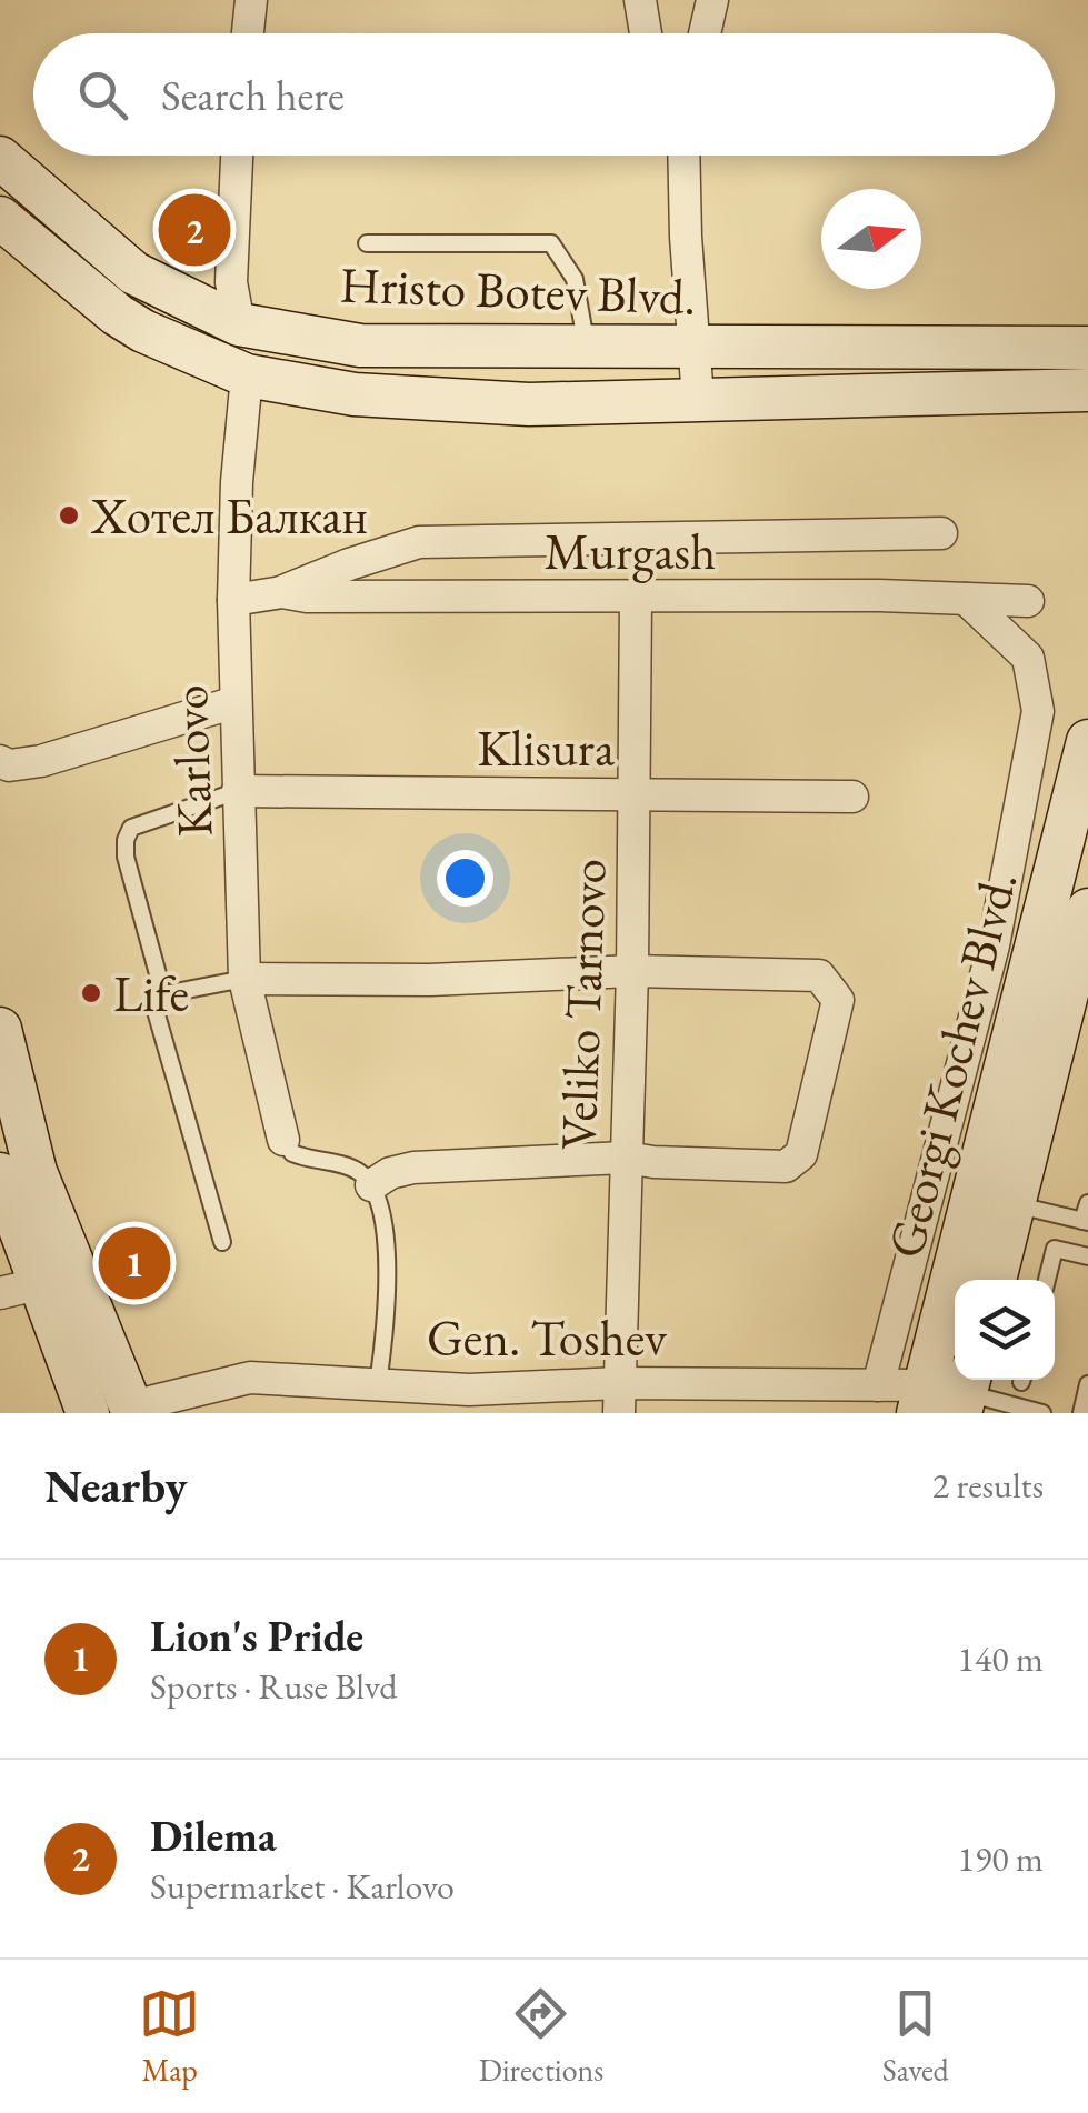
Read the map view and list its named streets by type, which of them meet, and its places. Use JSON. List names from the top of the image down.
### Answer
{
  "streets": {
    "main road": ["Hristo Botev Blvd.", "Georgi Kochev Blvd."],
    "street": [
      "Murgash",
      "Klisura",
      "Karlovo",
      "Veliko Tarnovo",
      "Gen. Toshev"
    ]
  },
  "crossings": [
    ["Hristo Botev Blvd.", "Karlovo"],
    ["Murgash", "Karlovo"],
    ["Murgash", "Veliko Tarnovo"],
    ["Klisura", "Karlovo"],
    ["Klisura", "Veliko Tarnovo"],
    ["Veliko Tarnovo", "Gen. Toshev"],
    ["Georgi Kochev Blvd.", "Gen. Toshev"]
  ],
  "places": ["Хотел Балкан", "Life"],
  "north": "right",
  "page": {
    "search": "Search here",
    "pins": ["2", "1"],
    "heading": ["Nearby", "2 results"],
    "list": [
      {
        "mark": "1",
        "name": "Lion's Pride",
        "note": "Sports · Ruse Blvd",
        "value": "140 m"
      },
      {
        "mark": "2",
        "name": "Dilema",
        "note": "Supermarket · Karlovo",
        "value": "190 m"
      }
    ],
    "nav": ["Map", "Directions", "Saved"]
  }
}
